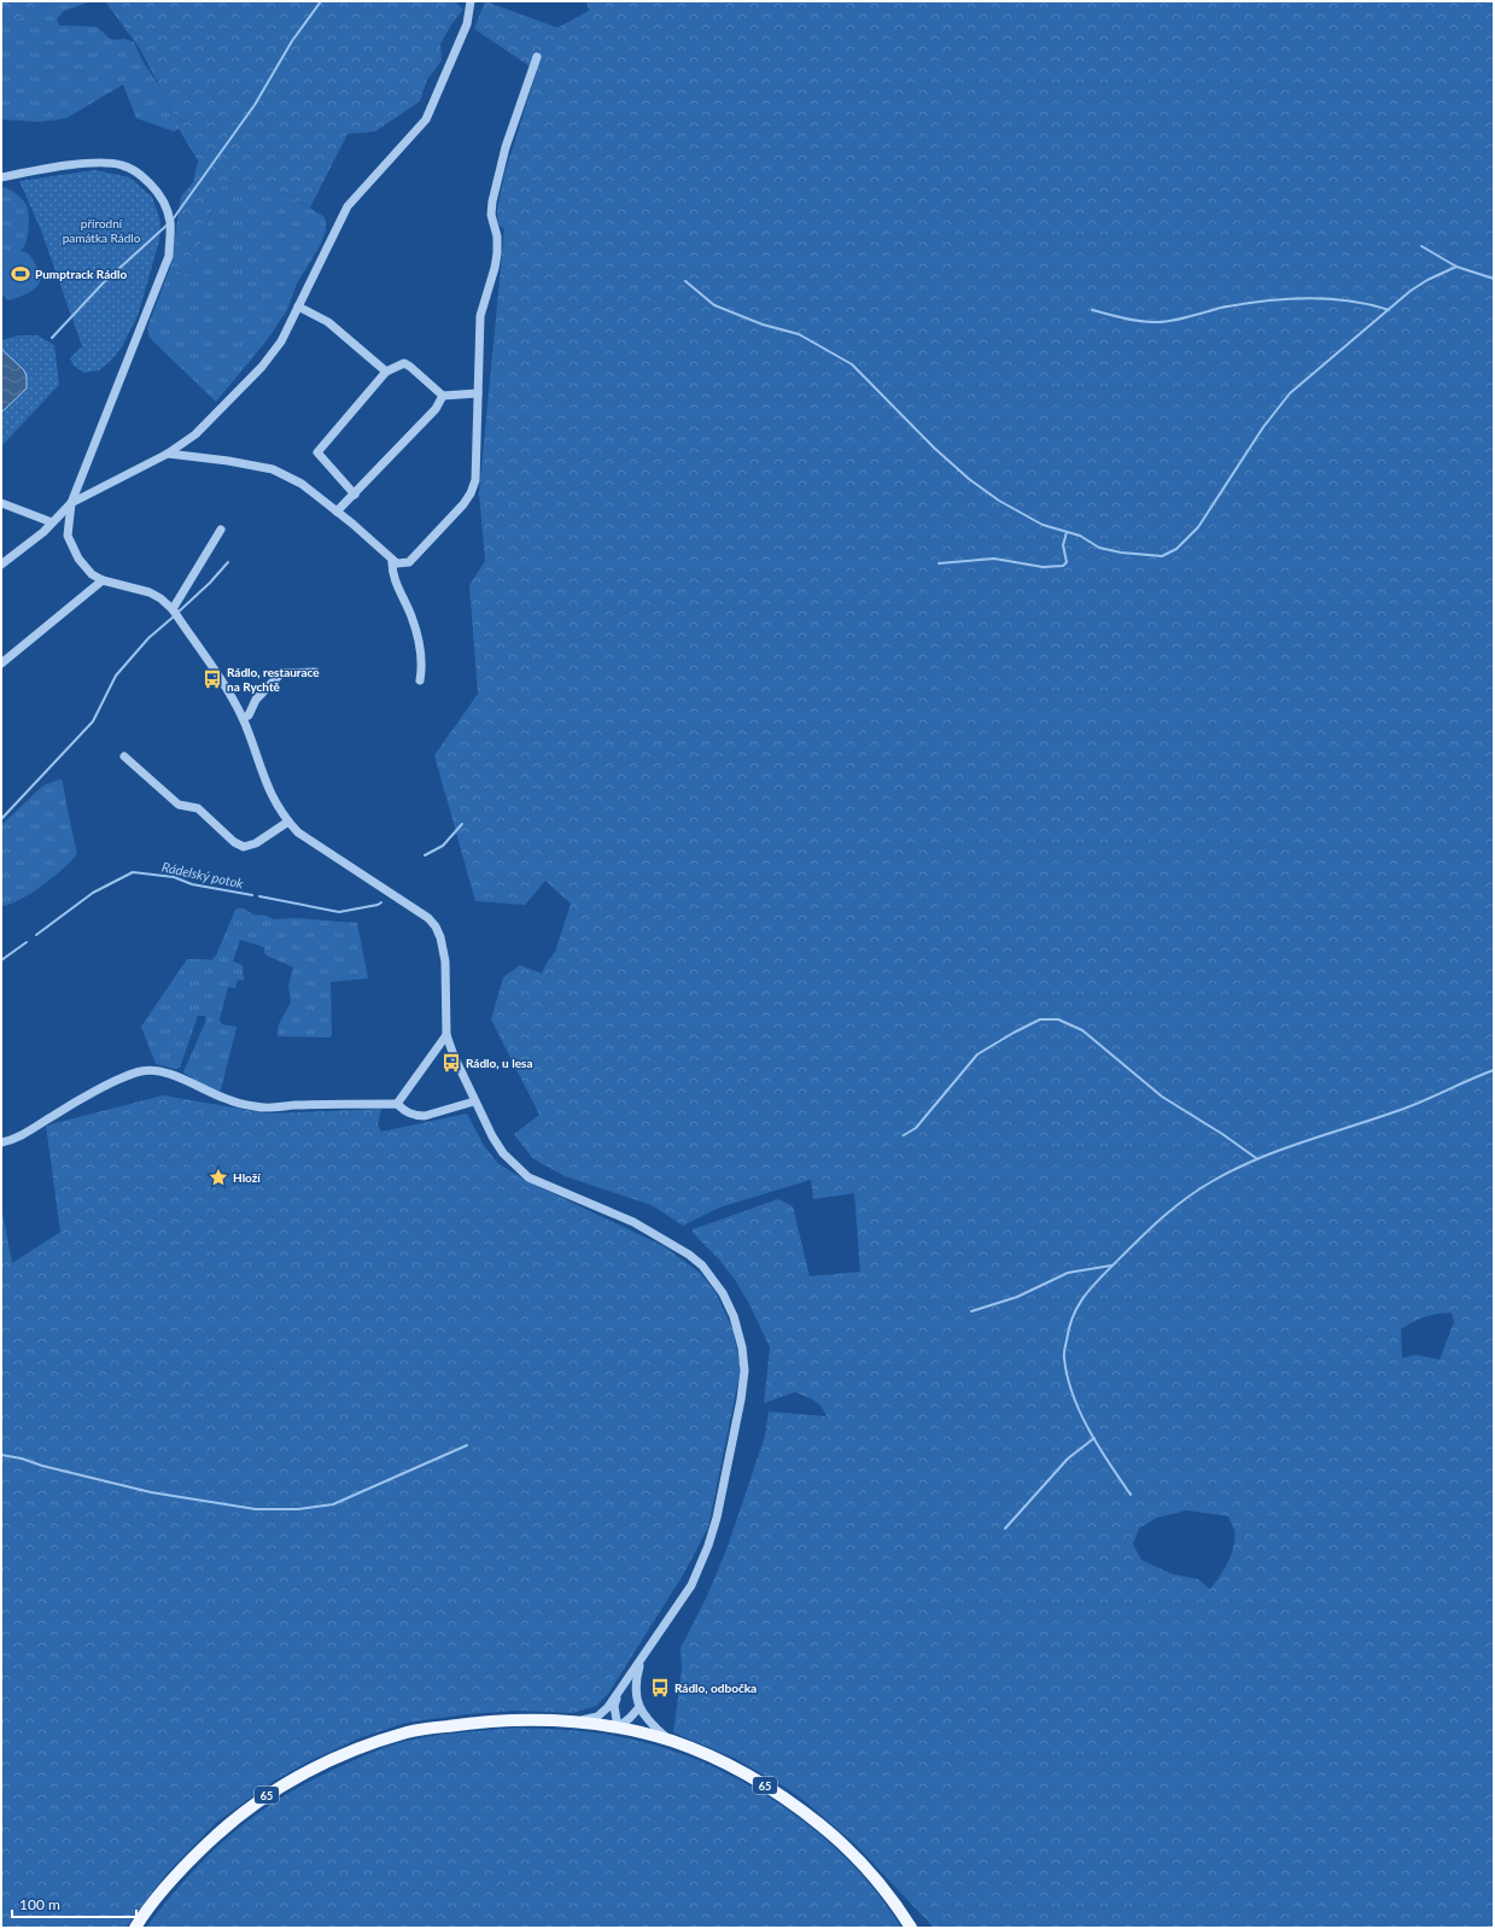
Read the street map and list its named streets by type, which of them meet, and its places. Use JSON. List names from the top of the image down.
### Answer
{
  "streets": {
    "main road": ["65"]
  },
  "water": ["Rádelský potok"],
  "parks": ["přírodní památka Rádlo"],
  "places": {
    "sports": ["Pumptrack Rádlo"],
    "bus stop": ["Rádlo, restaurace na Rychtě", "Rádlo, u lesa", "Rádlo, odbočka"],
    "place": ["Hloží"]
  },
  "scale_bar": "100 m"
}
